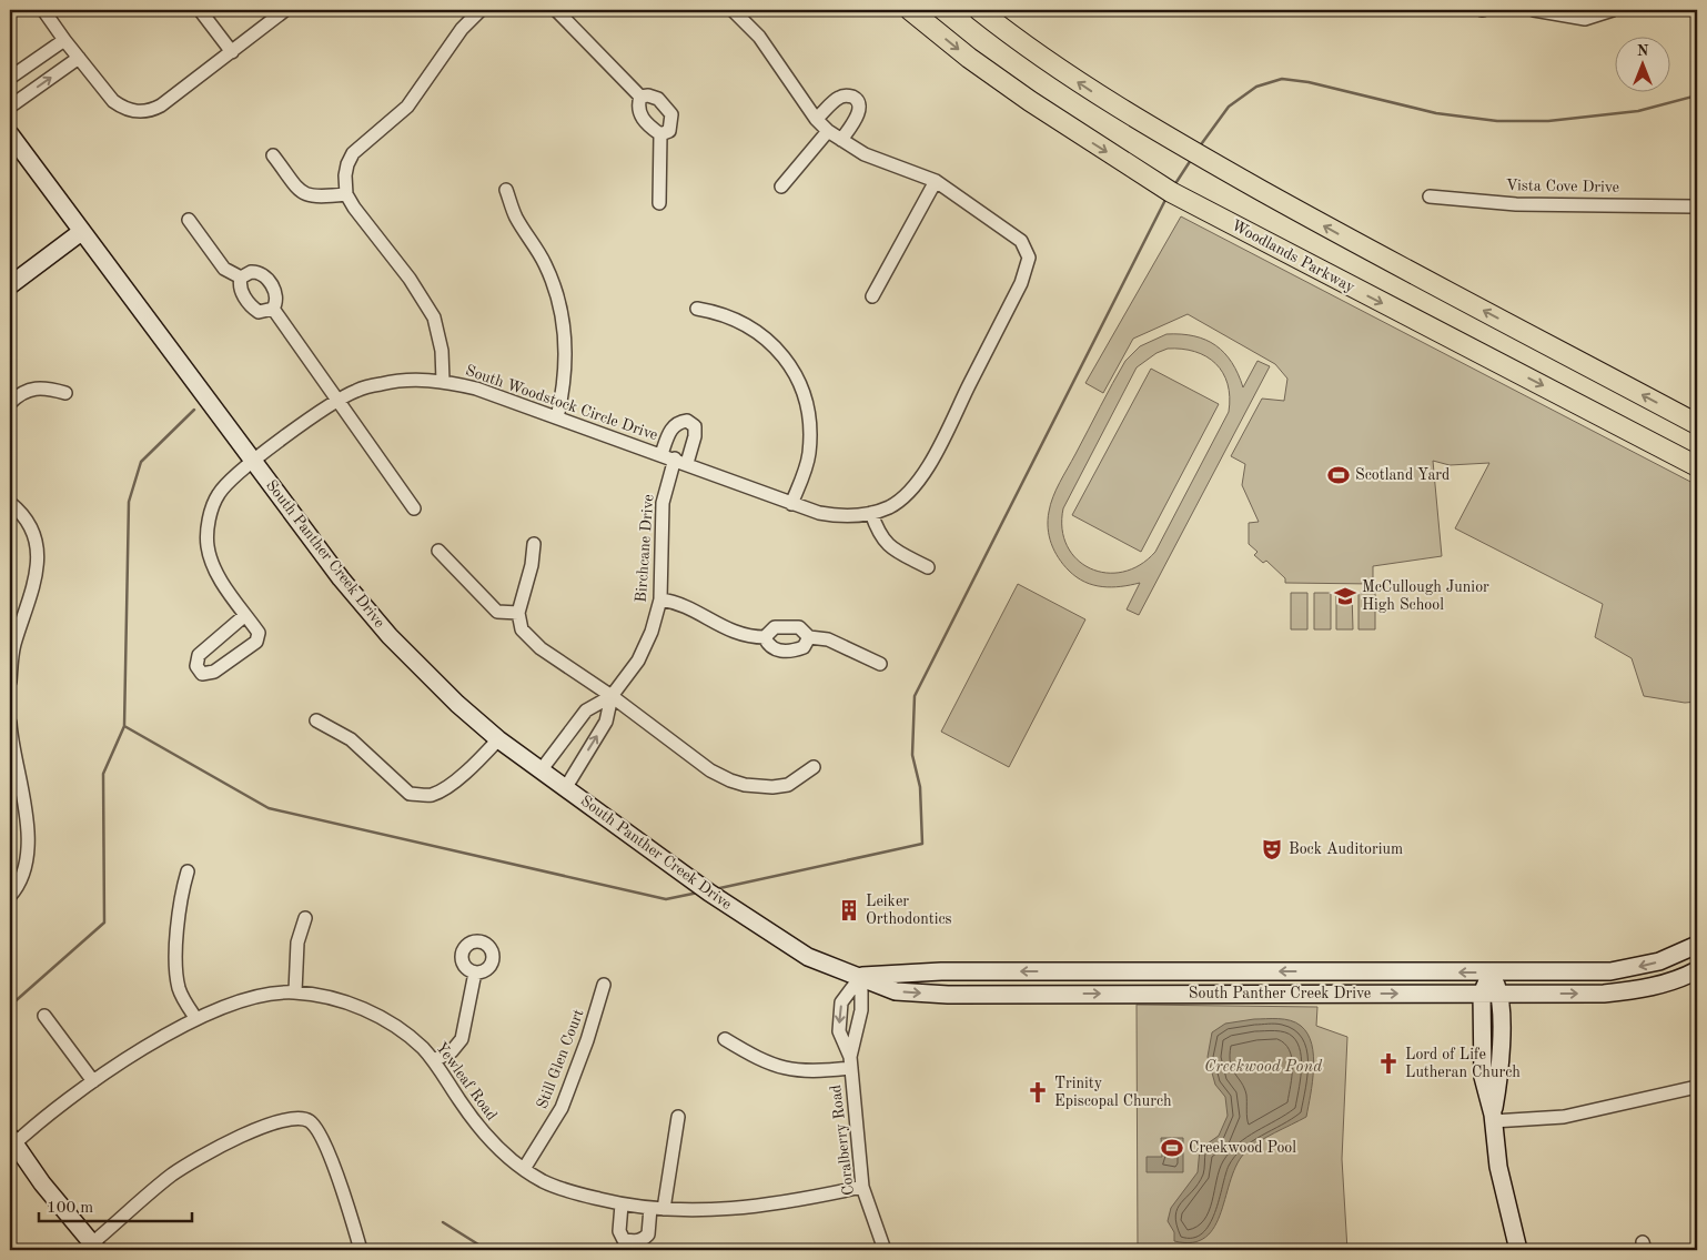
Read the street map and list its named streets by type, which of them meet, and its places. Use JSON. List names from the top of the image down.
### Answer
{
  "streets": {
    "main road": ["Woodlands Parkway"],
    "street": [
      "Vista Cove Drive",
      "South Woodstock Circle Drive",
      "Birchcane Drive",
      "South Panther Creek Drive",
      "Still Glen Court",
      "Yewleaf Road",
      "Coralberry Road"
    ]
  },
  "crossings": [
    ["South Woodstock Circle Drive", "Birchcane Drive"],
    ["South Woodstock Circle Drive", "South Panther Creek Drive"],
    ["Birchcane Drive", "South Panther Creek Drive"],
    ["South Panther Creek Drive", "Coralberry Road"],
    ["Still Glen Court", "Yewleaf Road"],
    ["Yewleaf Road", "Coralberry Road"]
  ],
  "water": ["Creekwood Pond"],
  "places": {
    "sports": ["Scotland Yard", "Creekwood Pool"],
    "school or university": ["McCullough Junior High School"],
    "theatre": ["Bock Auditorium"],
    "building": ["Leiker Orthodontics"],
    "church": ["Lord of Life Lutheran Church", "Trinity Episcopal Church"]
  },
  "scale_bar": "100 m",
  "north": "top"
}
